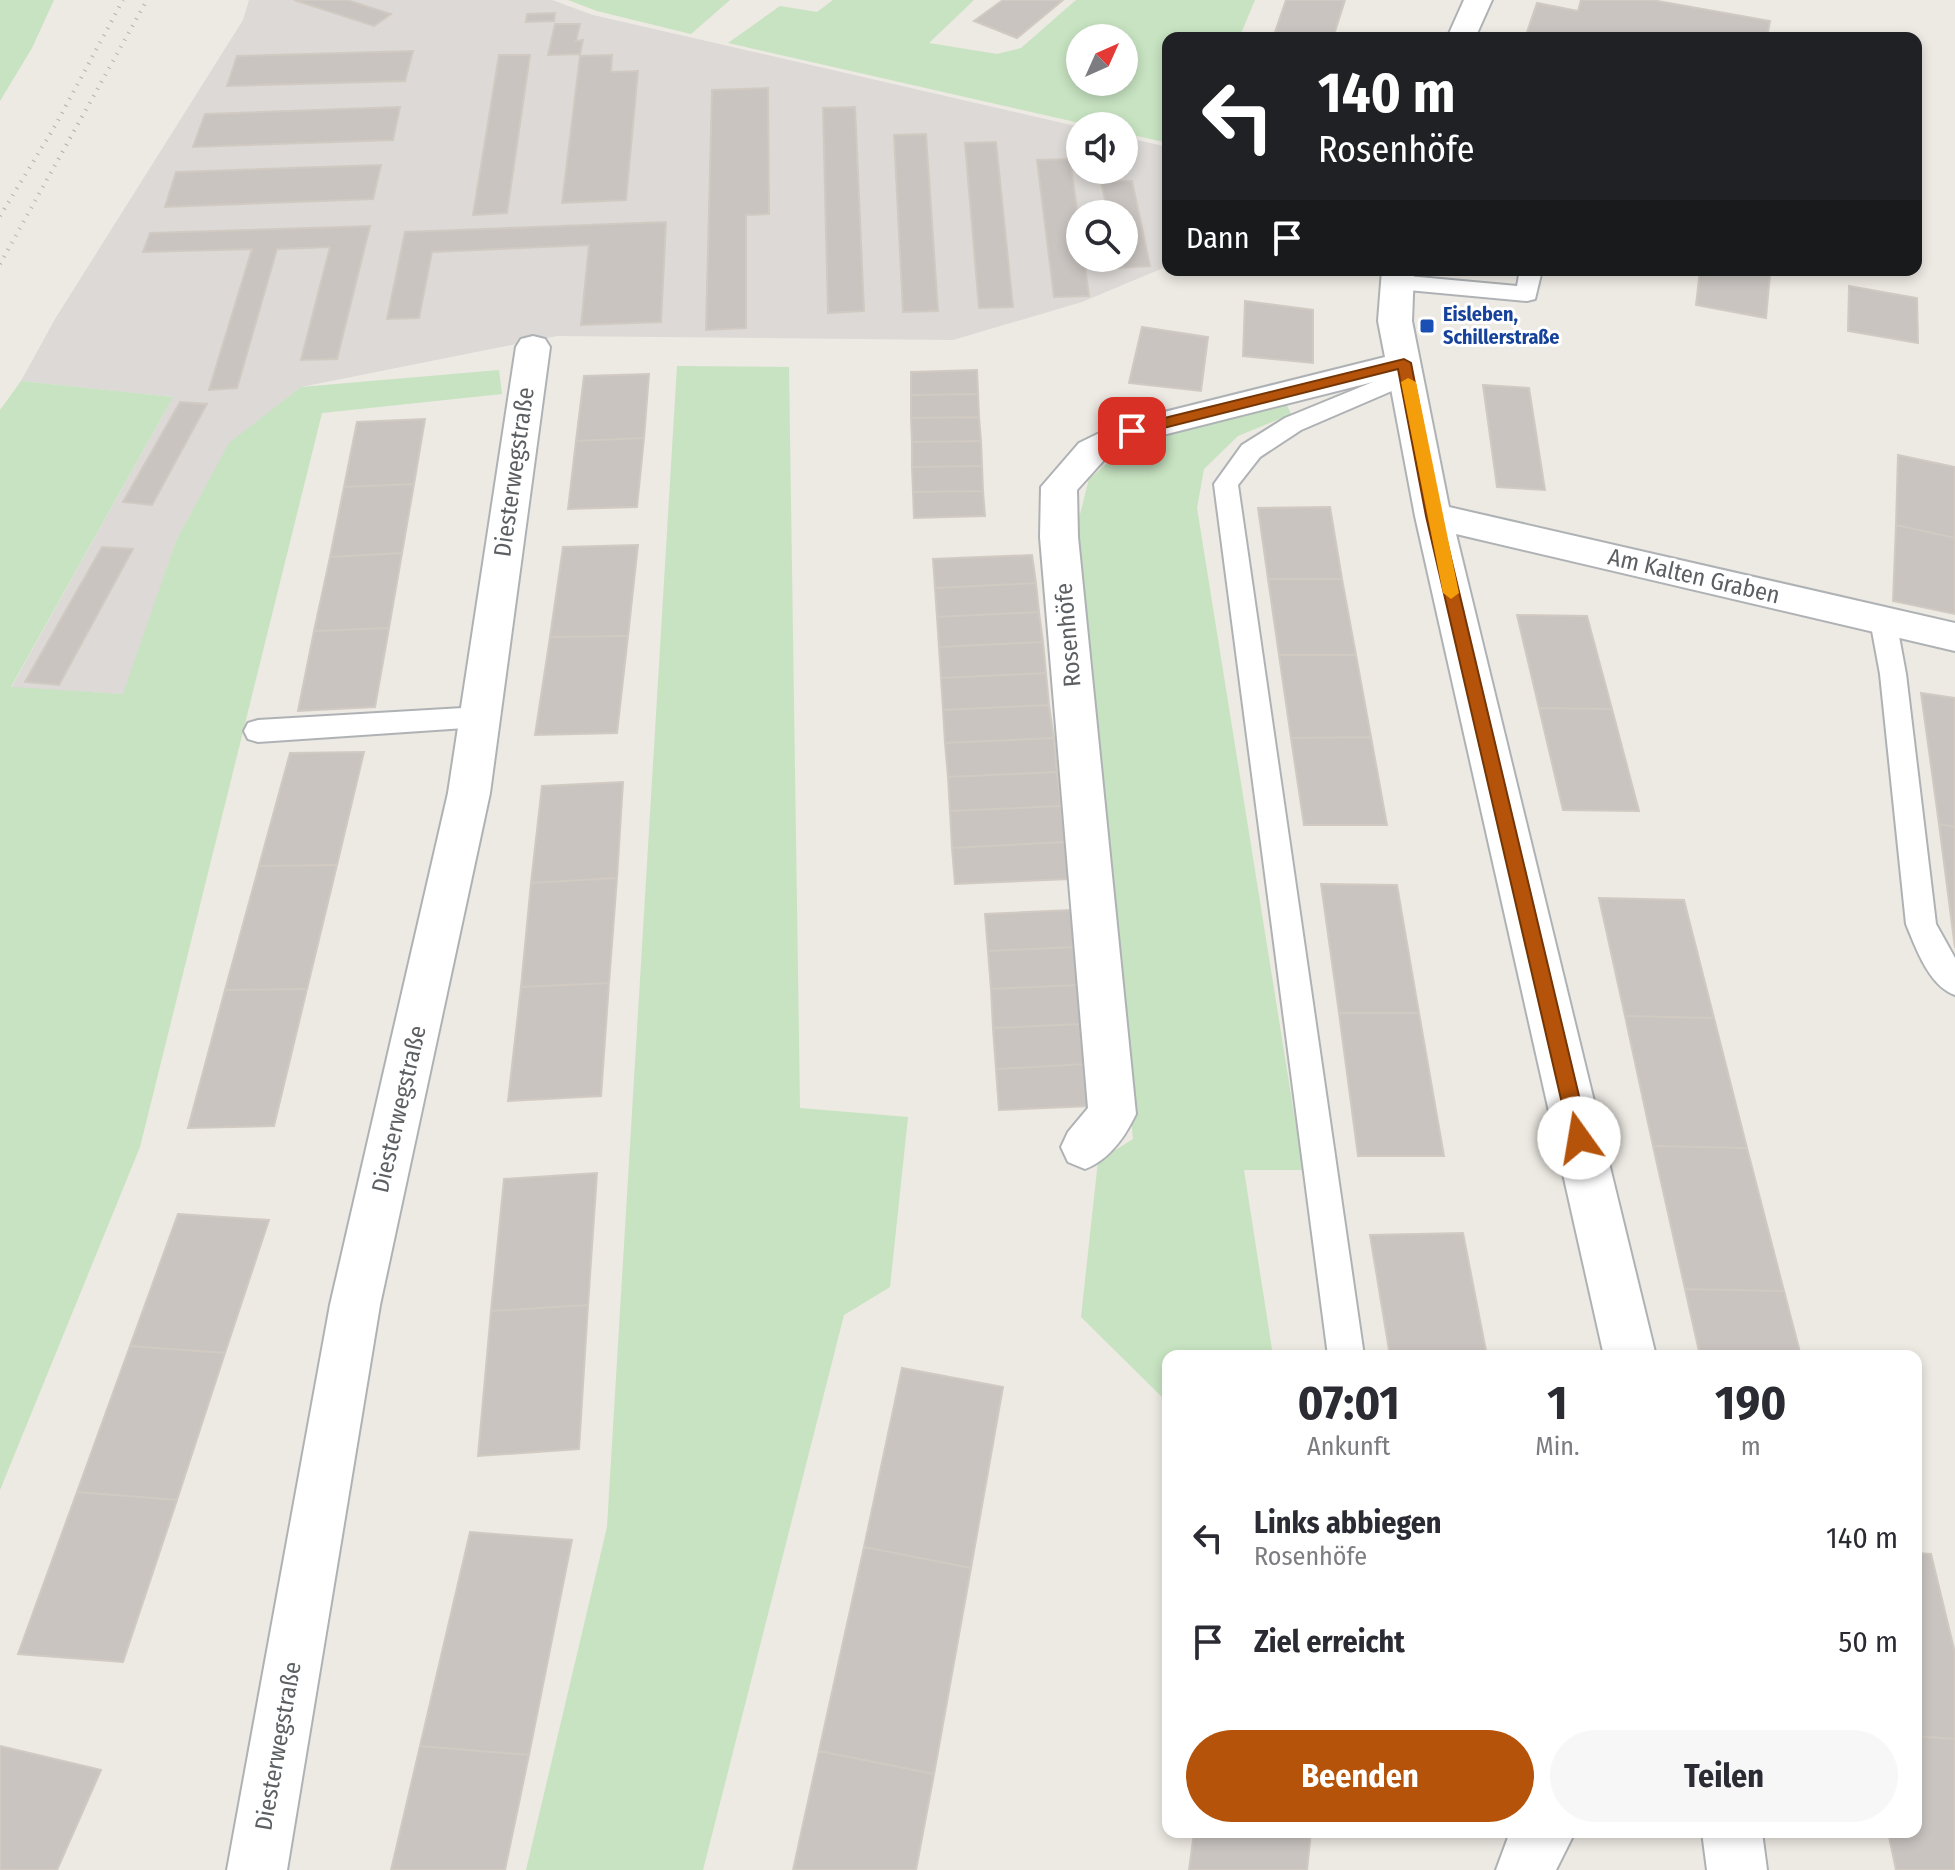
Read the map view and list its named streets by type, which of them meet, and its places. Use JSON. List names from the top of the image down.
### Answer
{
  "streets": {
    "street": ["Diesterwegstraße", "Am Kalten Graben", "Rosenhöfe"]
  },
  "places": {
    "transit": ["Eisleben, Schillerstraße"]
  },
  "north": "top right",
  "page": {
    "turn": ["140 m", "Rosenhöfe"],
    "then": "Dann",
    "eta": [
      "07:01",
      "Ankunft",
      "1",
      "Min.",
      "190",
      "m"
    ],
    "list": [
      {
        "name": "Links abbiegen",
        "note": "Rosenhöfe",
        "value": "140 m"
      },
      {
        "name": "Ziel erreicht",
        "value": "50 m"
      }
    ],
    "buttons": ["Beenden", "Teilen"]
  }
}
